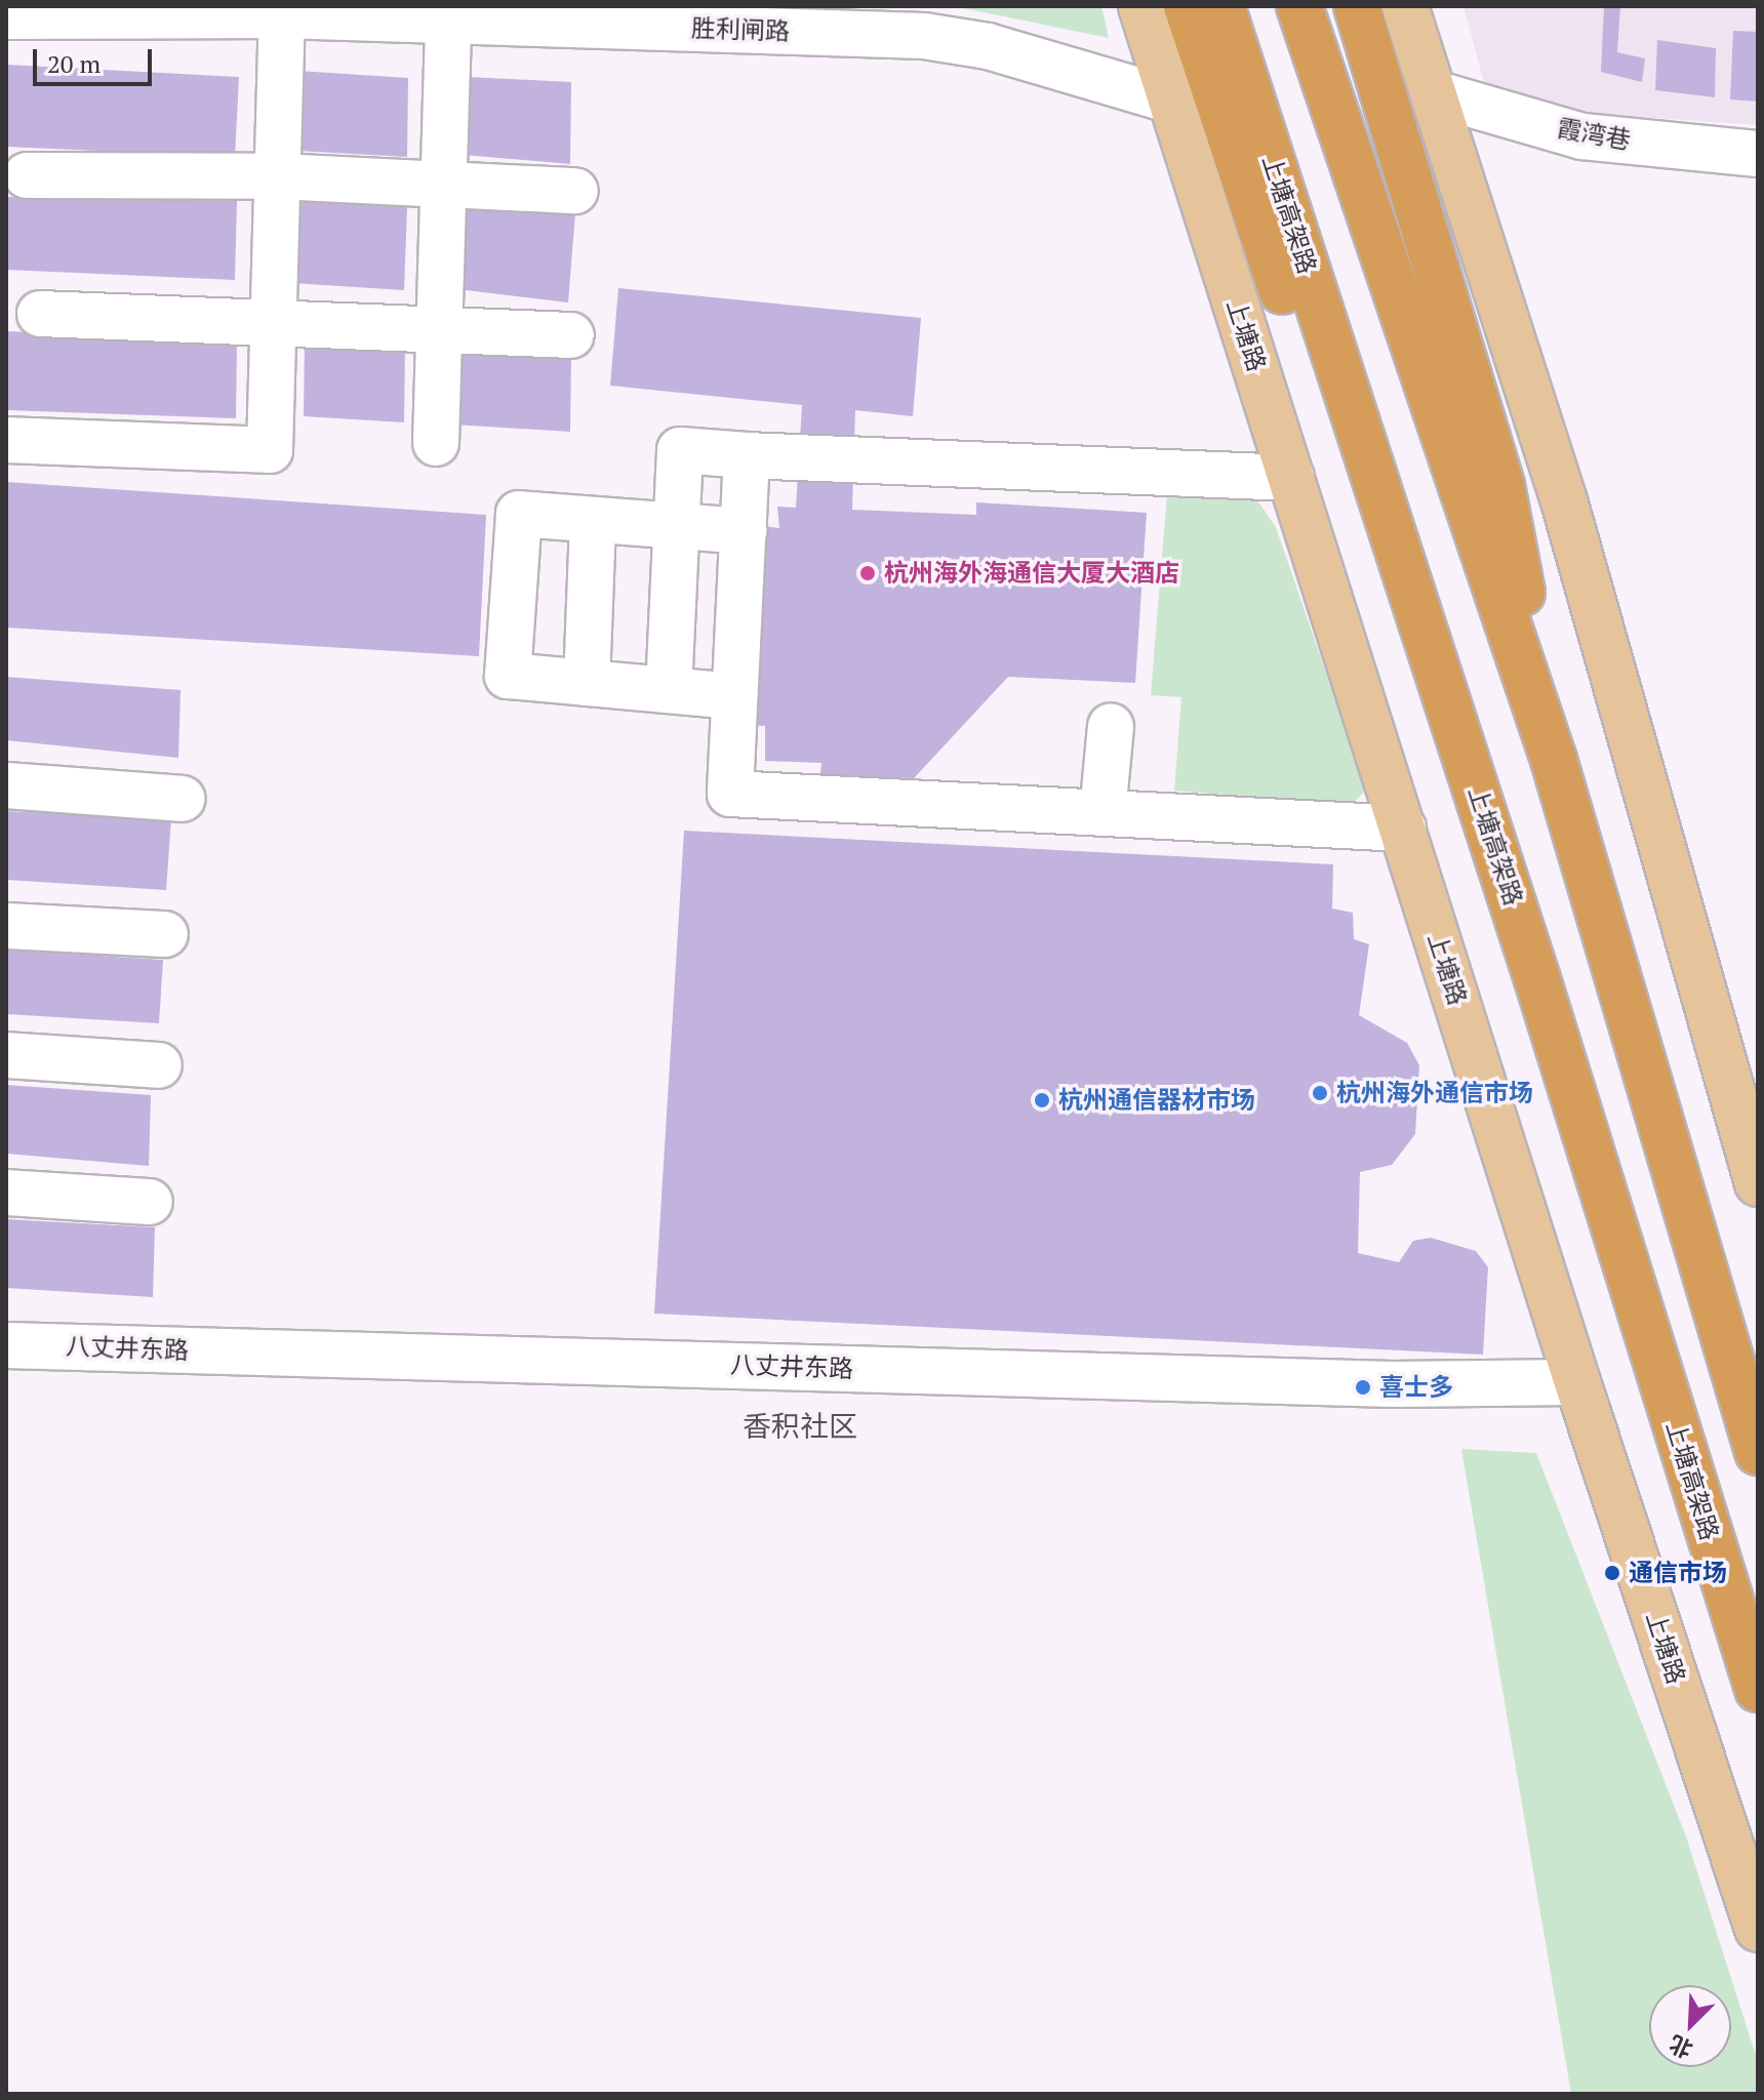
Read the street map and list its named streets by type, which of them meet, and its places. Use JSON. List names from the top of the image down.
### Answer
{
  "streets": {
    "highway": ["上塘高架路"],
    "main road": ["上塘路"],
    "street": ["胜利闸路", "霞湾巷", "八丈井东路"]
  },
  "crossings": [
    ["胜利闸路", "上塘路"],
    ["上塘路", "八丈井东路"]
  ],
  "districts": ["香积社区"],
  "places": [
    "杭州海外海通信大厦大酒店",
    "杭州海外通信市场",
    "杭州通信器材市场",
    "喜士多",
    "通信市场"
  ],
  "scale_bar": "20 m",
  "north": "bottom left"
}
